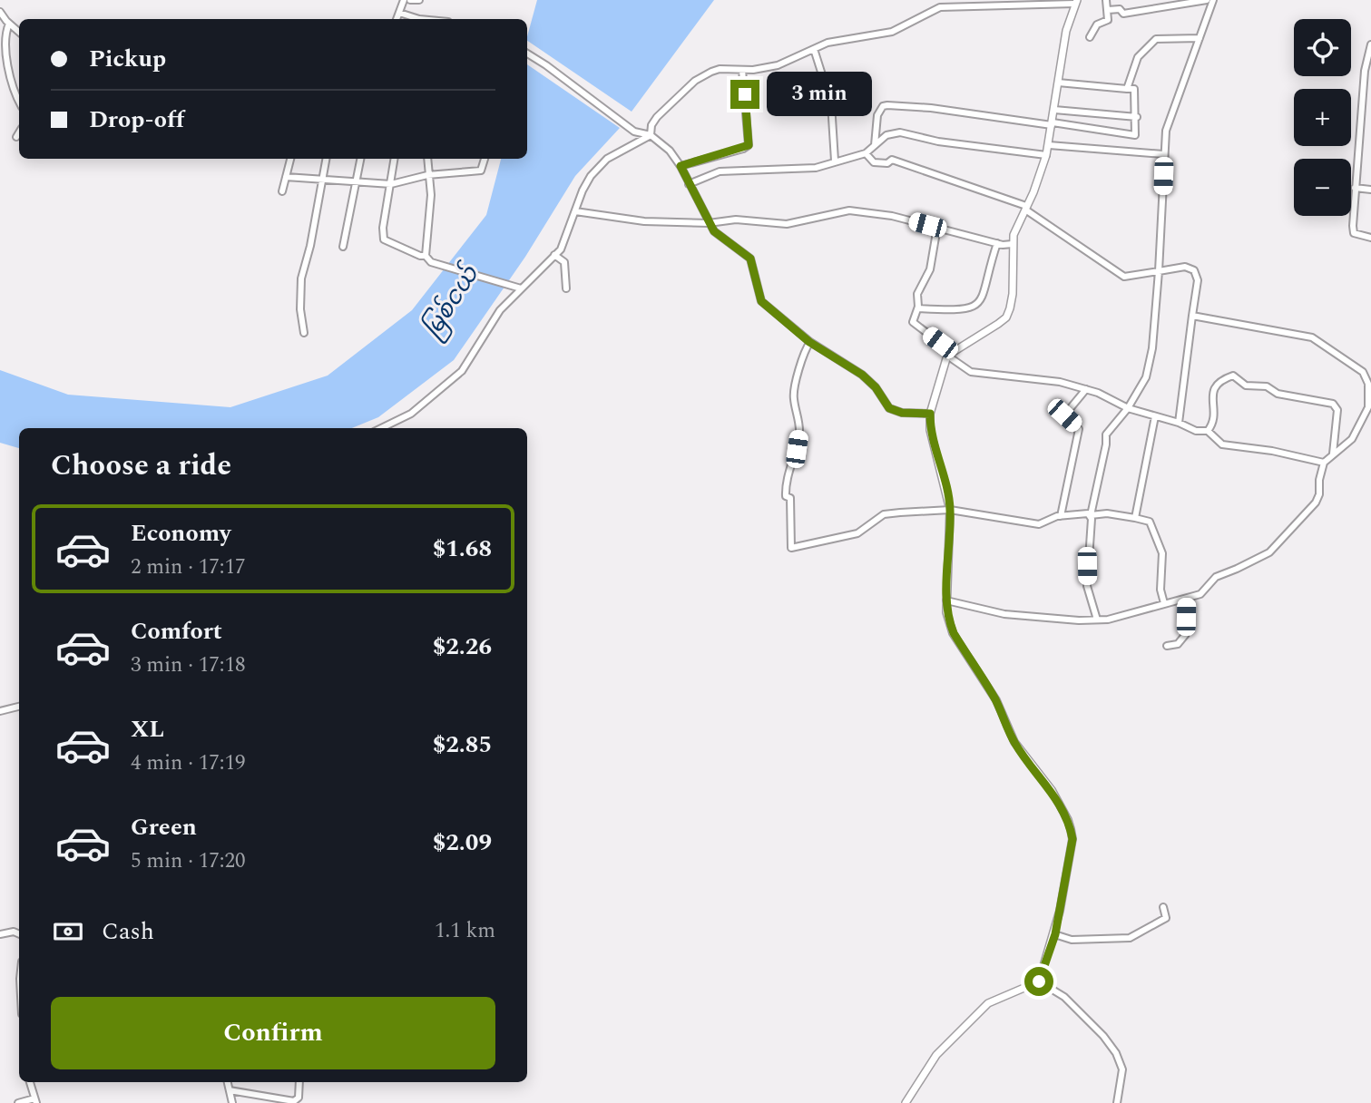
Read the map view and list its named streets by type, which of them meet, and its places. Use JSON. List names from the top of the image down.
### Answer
{
  "water": ["မြစ်ငယ်"],
  "page": {
    "map_buttons": ["+", "−"],
    "banner": ["Pickup", "Drop-off"],
    "bubble": "3 min",
    "heading": "Choose a ride",
    "list": [
      {
        "name": "Economy",
        "note": "2 min · 17:17",
        "value": "$1.68"
      },
      {
        "name": "Comfort",
        "note": "3 min · 17:18",
        "value": "$2.26"
      },
      {
        "name": "XL",
        "note": "4 min · 17:19",
        "value": "$2.85"
      },
      {
        "name": "Green",
        "note": "5 min · 17:20",
        "value": "$2.09"
      }
    ],
    "pay": ["Cash", "1.1 km"],
    "buttons": "Confirm"
  }
}
